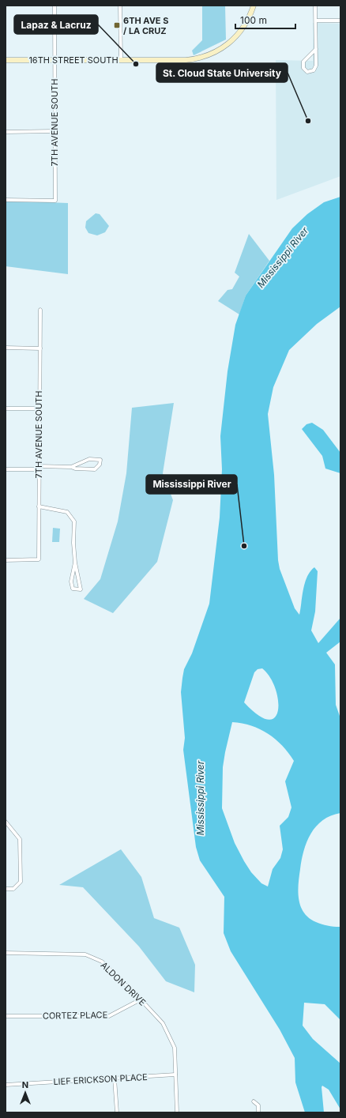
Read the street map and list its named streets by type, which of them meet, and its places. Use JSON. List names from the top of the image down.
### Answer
{
  "streets": {
    "street": [
      "16TH STREET SOUTH",
      "7TH AVENUE SOUTH",
      "ALDON DRIVE",
      "CORTEZ PLACE",
      "LIEF ERICKSON PLACE"
    ]
  },
  "crossings": [
    ["16TH STREET SOUTH", "7TH AVENUE SOUTH"],
    ["ALDON DRIVE", "CORTEZ PLACE"],
    ["ALDON DRIVE", "LIEF ERICKSON PLACE"]
  ],
  "water": ["Mississippi River"],
  "places": {
    "transit": ["6TH AVE S / LA CRUZ"],
    "other": ["Lapaz & Lacruz", "St. Cloud State University", "Mississippi River"]
  },
  "scale_bar": "100 m",
  "north": "top"
}
